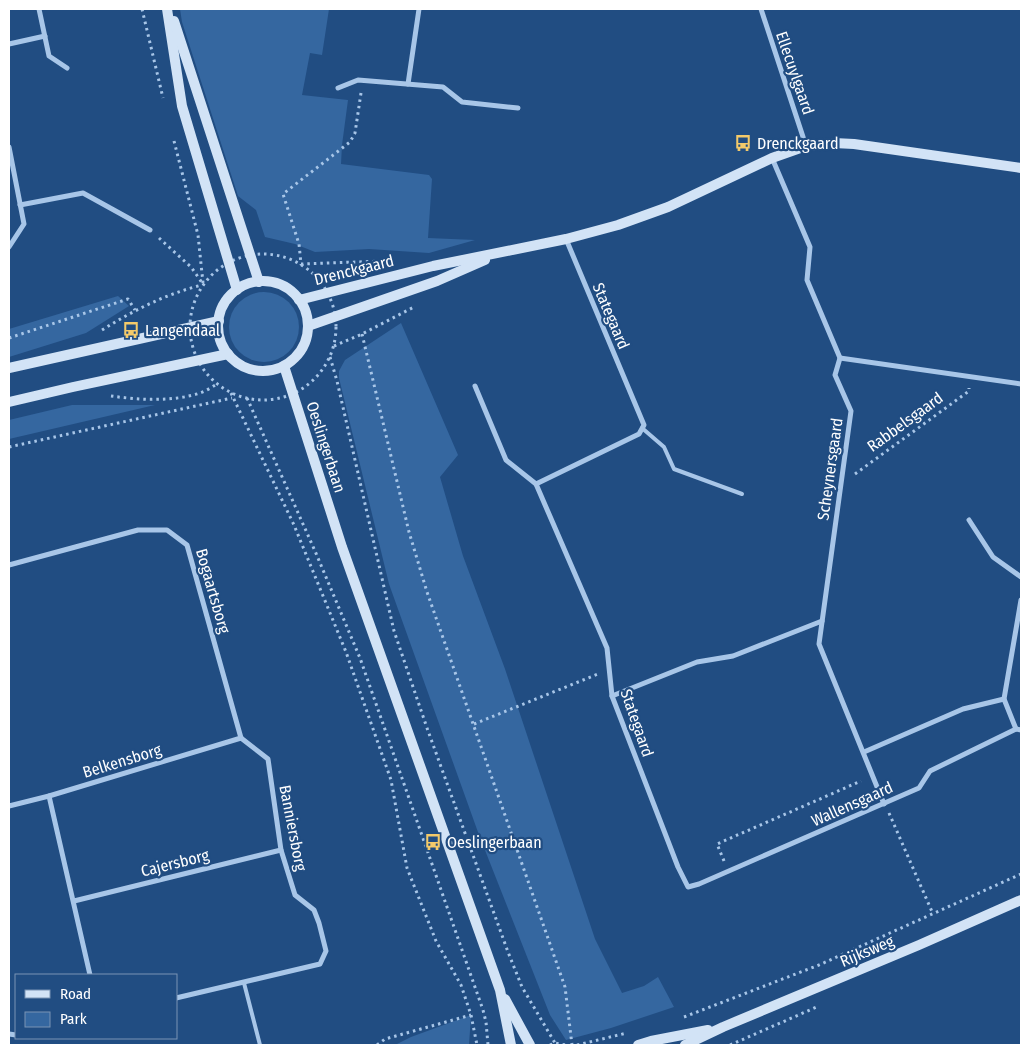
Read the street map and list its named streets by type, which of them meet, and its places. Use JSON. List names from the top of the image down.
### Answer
{
  "streets": {
    "street": [
      "Ellecuylgaard",
      "Drenckgaard",
      "Stategaard",
      "Rabbelsgaard",
      "Oeslingerbaan",
      "Scheynersgaard",
      "Bogaartsborg",
      "Belkensborg",
      "Wallensgaard",
      "Banniersborg",
      "Cajersborg",
      "Rijksweg"
    ]
  },
  "crossings": [
    ["Ellecuylgaard", "Drenckgaard"],
    ["Drenckgaard", "Stategaard"],
    ["Drenckgaard", "Oeslingerbaan"],
    ["Drenckgaard", "Scheynersgaard"],
    ["Stategaard", "Wallensgaard"],
    ["Rabbelsgaard", "Scheynersgaard"],
    ["Scheynersgaard", "Wallensgaard"],
    ["Bogaartsborg", "Belkensborg"],
    ["Bogaartsborg", "Banniersborg"],
    ["Belkensborg", "Banniersborg"],
    ["Banniersborg", "Cajersborg"]
  ],
  "places": {
    "bus stop": ["Drenckgaard", "Langendaal", "Oeslingerbaan"]
  },
  "legend": ["Road", "Park"]
}
